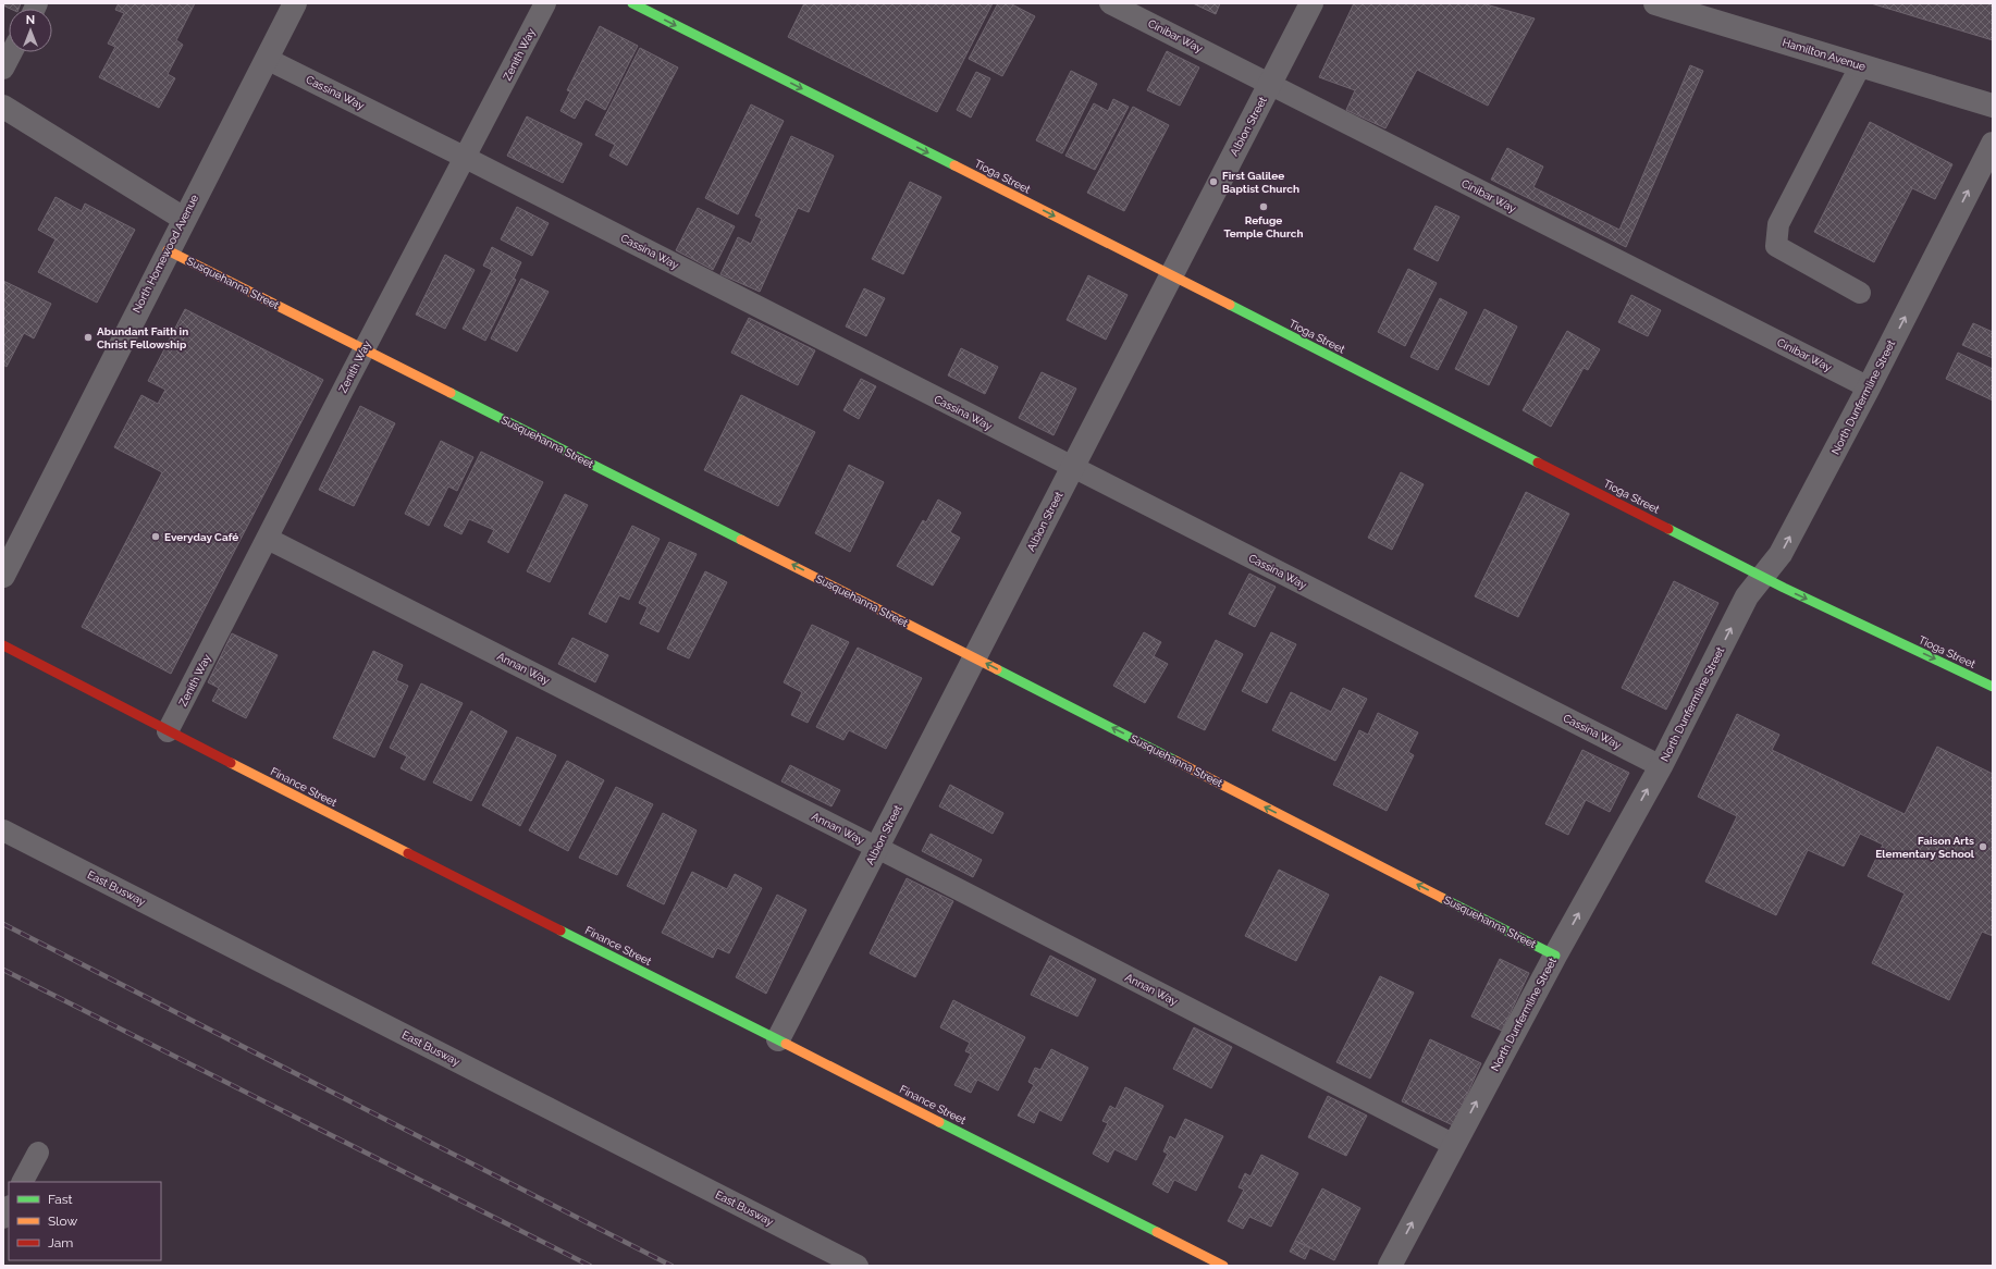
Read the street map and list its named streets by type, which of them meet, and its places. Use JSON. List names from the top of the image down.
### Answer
{
  "streets": {
    "street": [
      "Hamilton Avenue",
      "Albion Street",
      "Tioga Street",
      "North Homewood Avenue",
      "Susquehanna Street",
      "North Dunfermline Street",
      "Finance Street"
    ],
    "lane": [
      "Cinibar Way",
      "Zenith Way",
      "Cassina Way",
      "Annan Way",
      "East Busway"
    ]
  },
  "crossings": [
    ["Cinibar Way", "Albion Street"],
    ["Cinibar Way", "North Dunfermline Street"],
    ["Zenith Way", "Cassina Way"],
    ["Zenith Way", "Susquehanna Street"],
    ["Zenith Way", "Annan Way"],
    ["Zenith Way", "Finance Street"],
    ["Cassina Way", "Albion Street"],
    ["Cassina Way", "North Homewood Avenue"],
    ["Cassina Way", "North Dunfermline Street"],
    ["Albion Street", "Tioga Street"],
    ["Albion Street", "Susquehanna Street"],
    ["Albion Street", "Annan Way"],
    ["Albion Street", "Finance Street"],
    ["Tioga Street", "North Dunfermline Street"],
    ["North Homewood Avenue", "Susquehanna Street"],
    ["Susquehanna Street", "North Dunfermline Street"],
    ["North Dunfermline Street", "Annan Way"]
  ],
  "one_way": ["Tioga Street", "Susquehanna Street", "North Dunfermline Street"],
  "places": [
    "First Galilee Baptist Church",
    "Refuge Temple Church",
    "Abundant Faith in Christ Fellowship",
    "Everyday Café",
    "Faison Arts Elementary School"
  ],
  "legend": ["Fast", "Slow", "Jam"],
  "north": "top"
}
